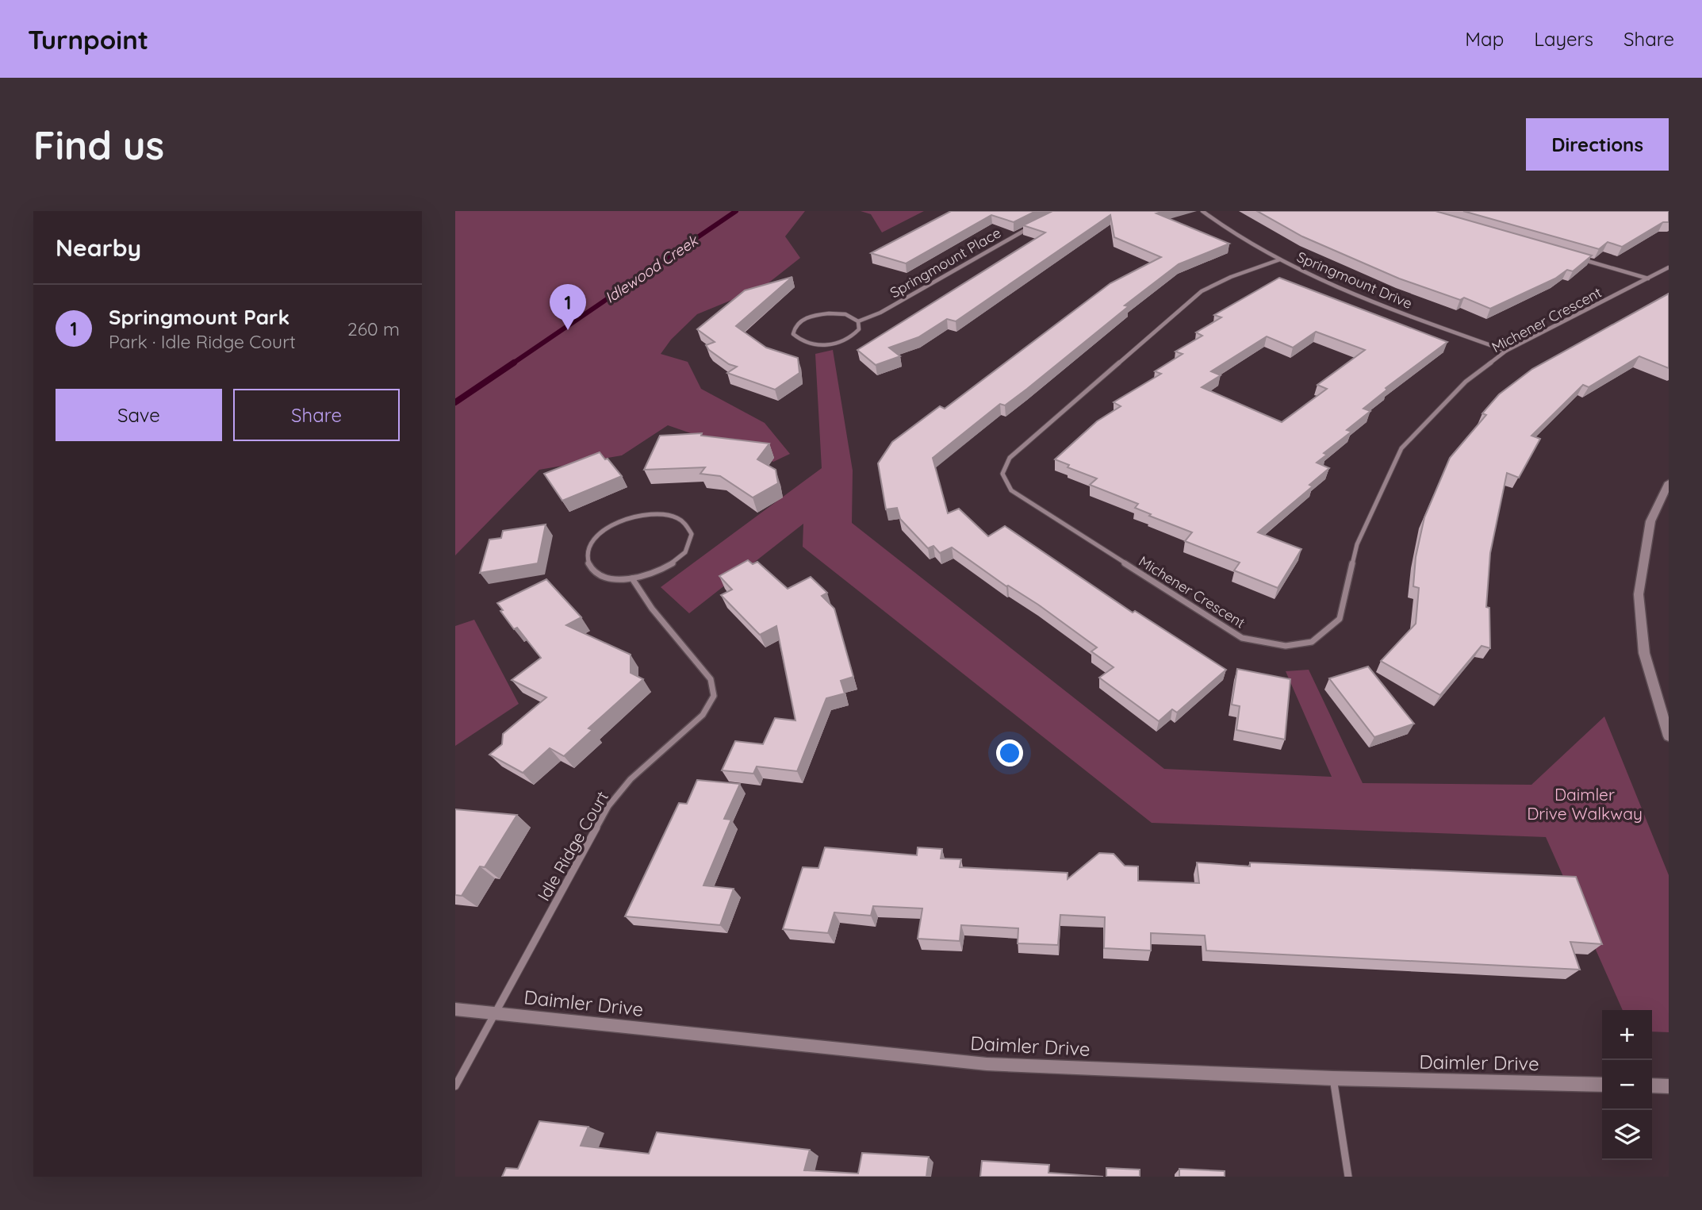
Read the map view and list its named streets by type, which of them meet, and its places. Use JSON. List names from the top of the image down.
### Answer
{
  "streets": {
    "street": [
      "Springmount Place",
      "Springmount Drive",
      "Michener Crescent",
      "Idle Ridge Court",
      "Daimler Drive"
    ]
  },
  "crossings": [
    ["Springmount Drive", "Michener Crescent"],
    ["Idle Ridge Court", "Daimler Drive"]
  ],
  "water": ["Idlewood Creek"],
  "parks": ["Daimler Drive Walkway"],
  "page": {
    "header": "Turnpoint",
    "nav": ["Map", "Layers", "Share"],
    "buttons": [
      "Directions",
      ["Save", "Share"]
    ],
    "title": "Find us",
    "heading": "Nearby",
    "list": [
      {
        "mark": "1",
        "name": "Springmount Park",
        "note": "Park · Idle Ridge Court",
        "value": "260 m"
      }
    ],
    "pins": "1",
    "map_buttons": ["+", "−"]
  }
}
